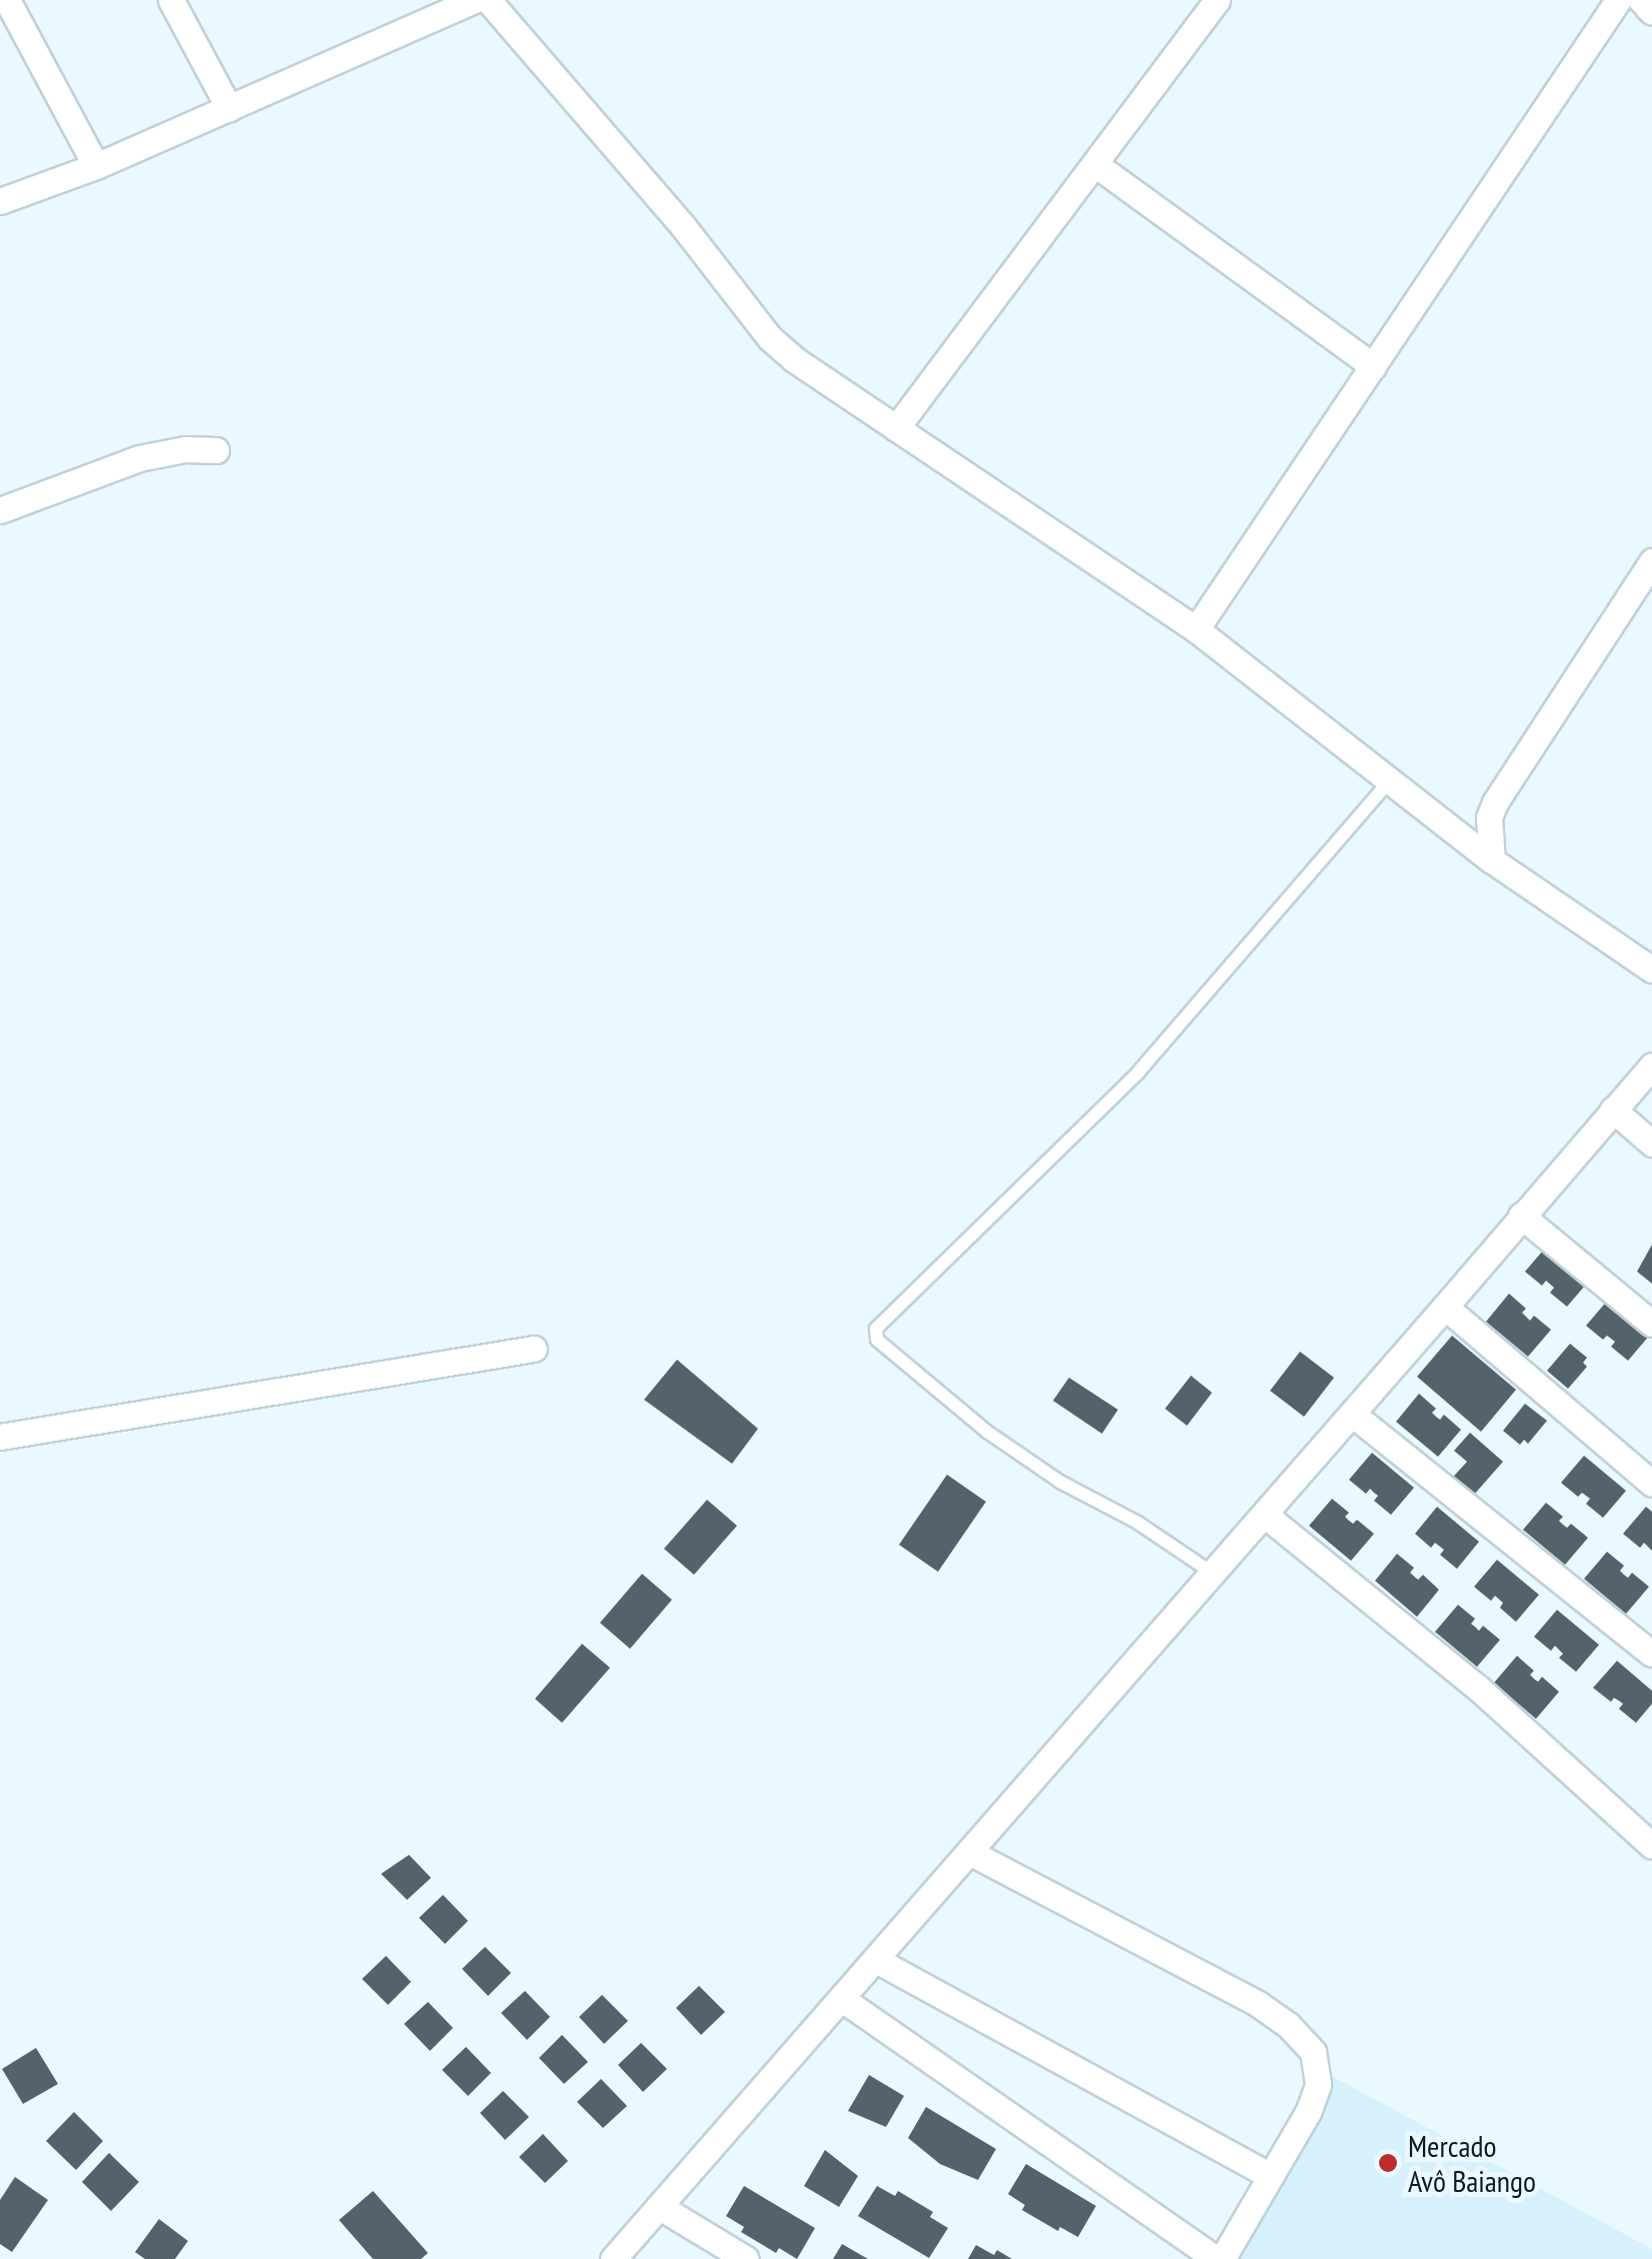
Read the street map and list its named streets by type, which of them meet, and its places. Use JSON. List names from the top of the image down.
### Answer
{
  "places": ["Mercado Avô Baiango"]
}
